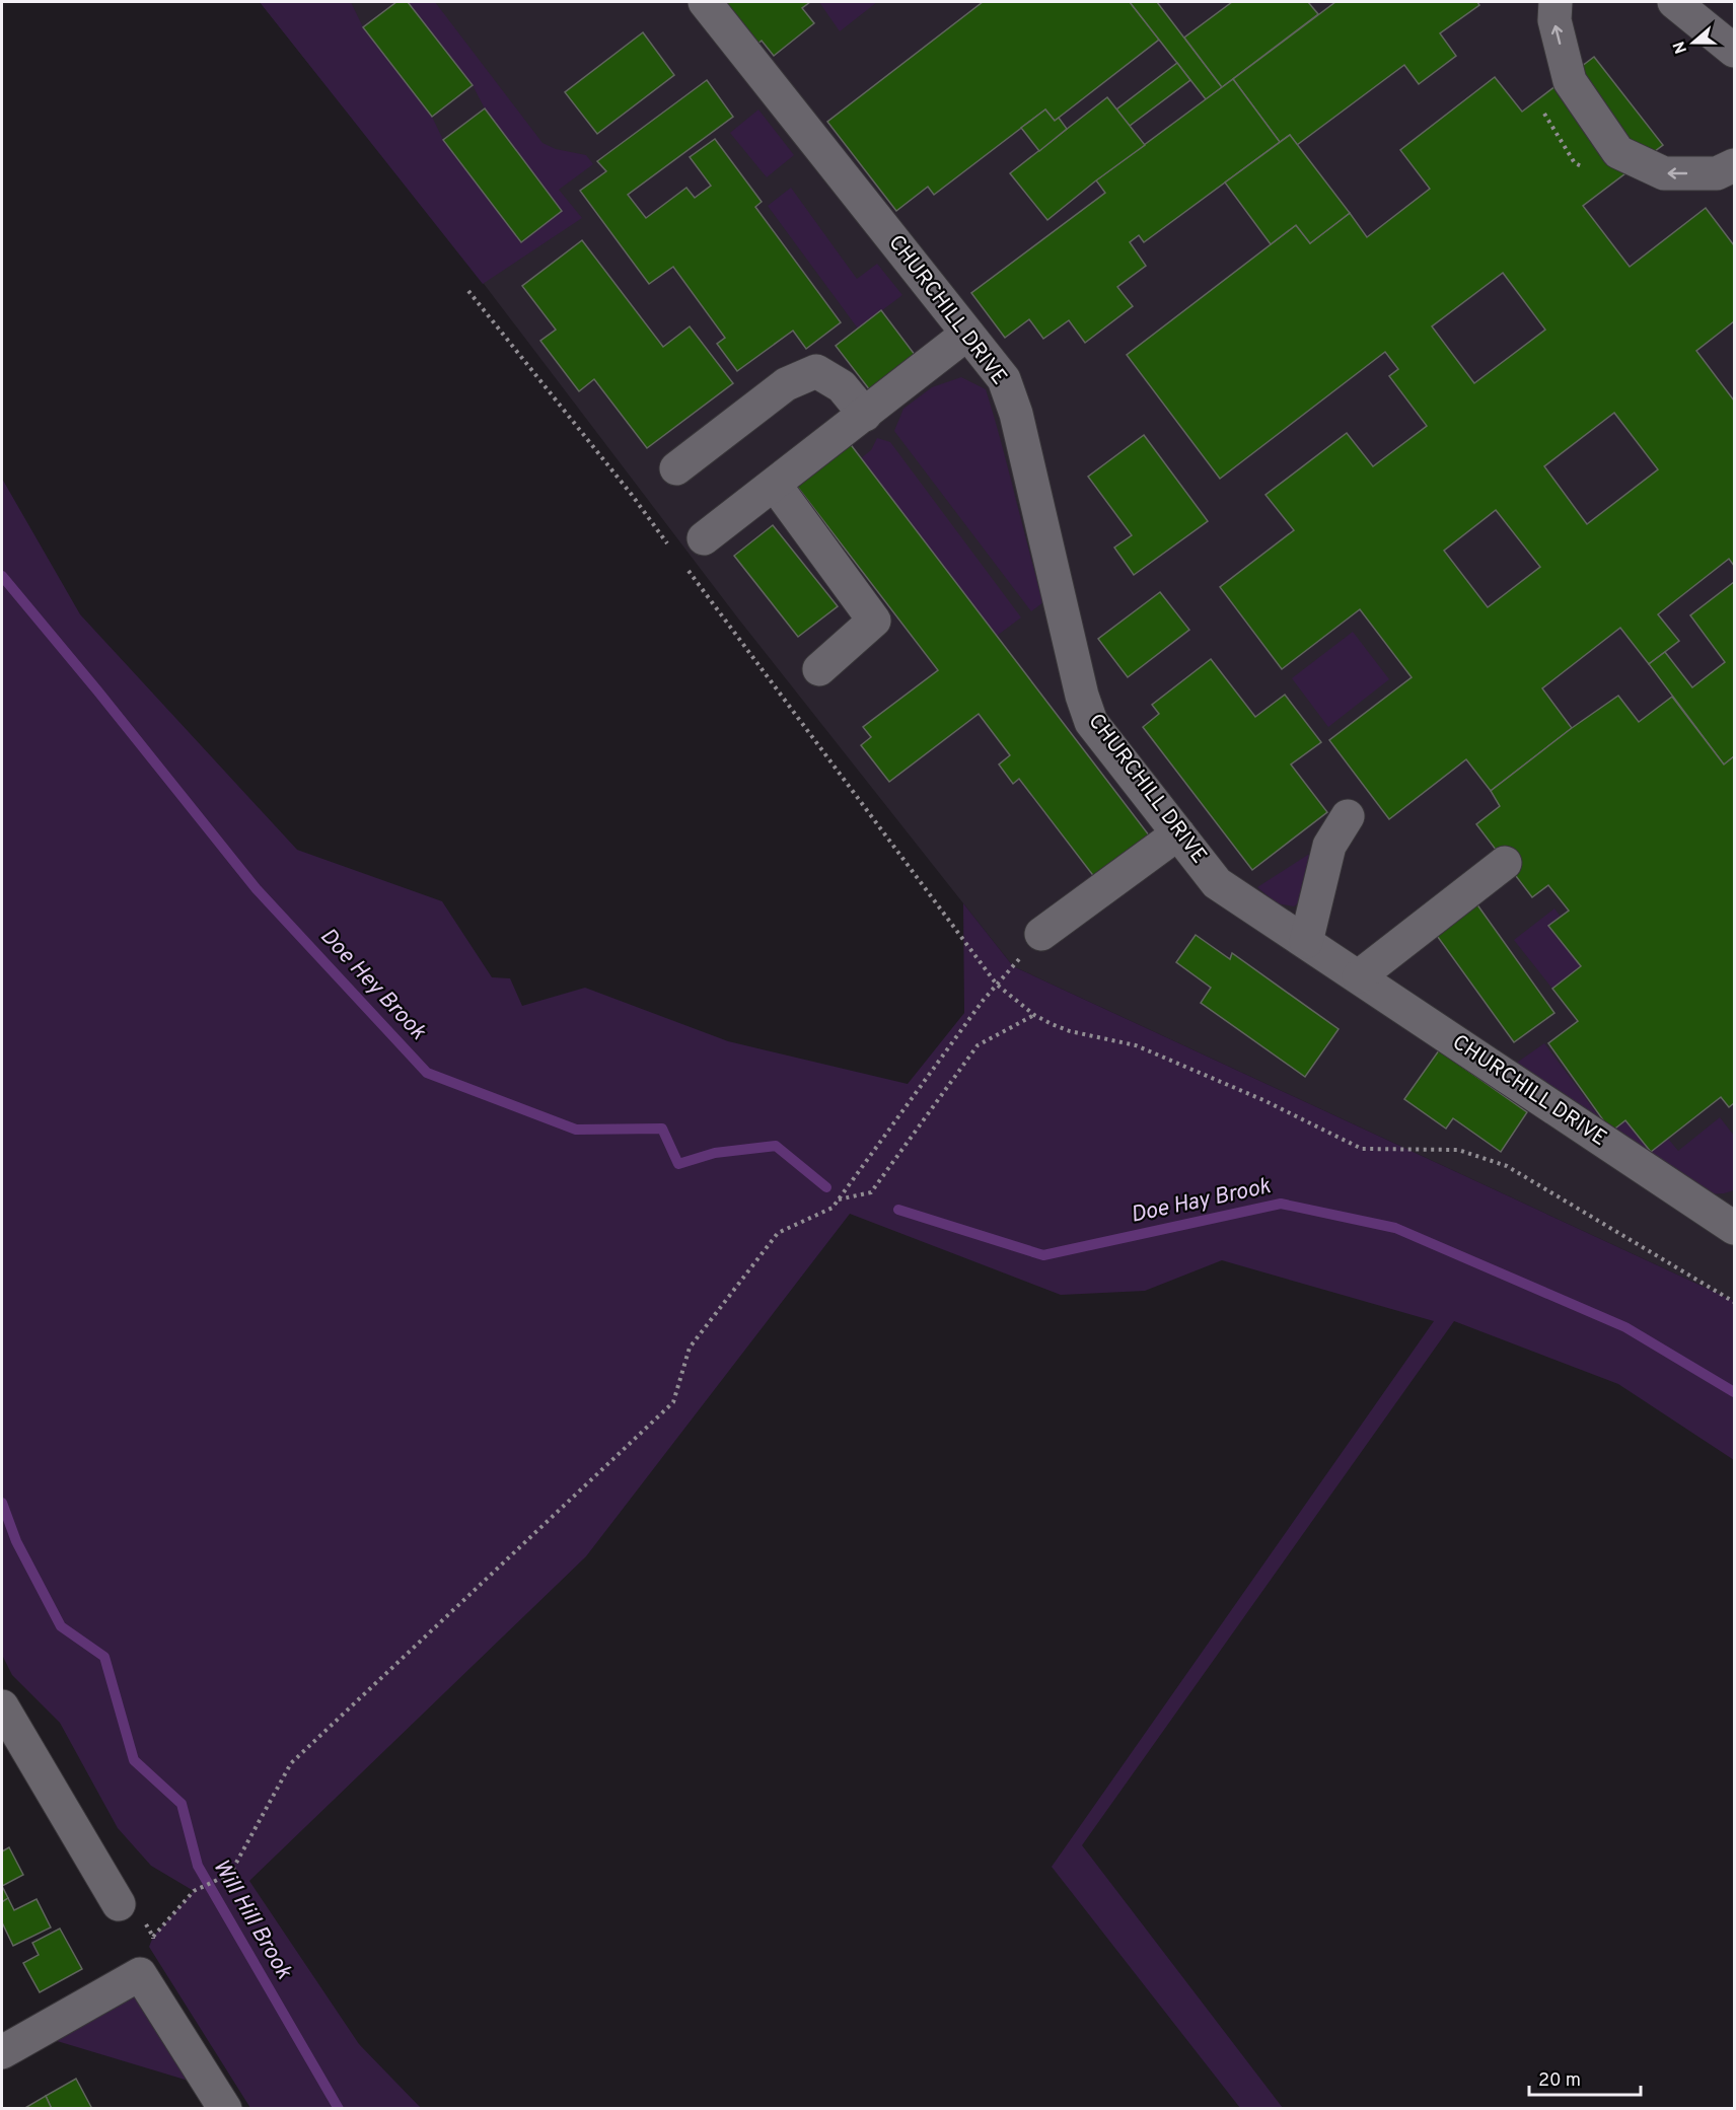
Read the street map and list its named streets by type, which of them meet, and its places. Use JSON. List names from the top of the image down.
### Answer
{
  "streets": {
    "street": ["CHURCHILL DRIVE"]
  },
  "water": ["Doe Hey Brook", "Doe Hay Brook", "Will Hill Brook"],
  "scale_bar": "20 m",
  "north": "left"
}
